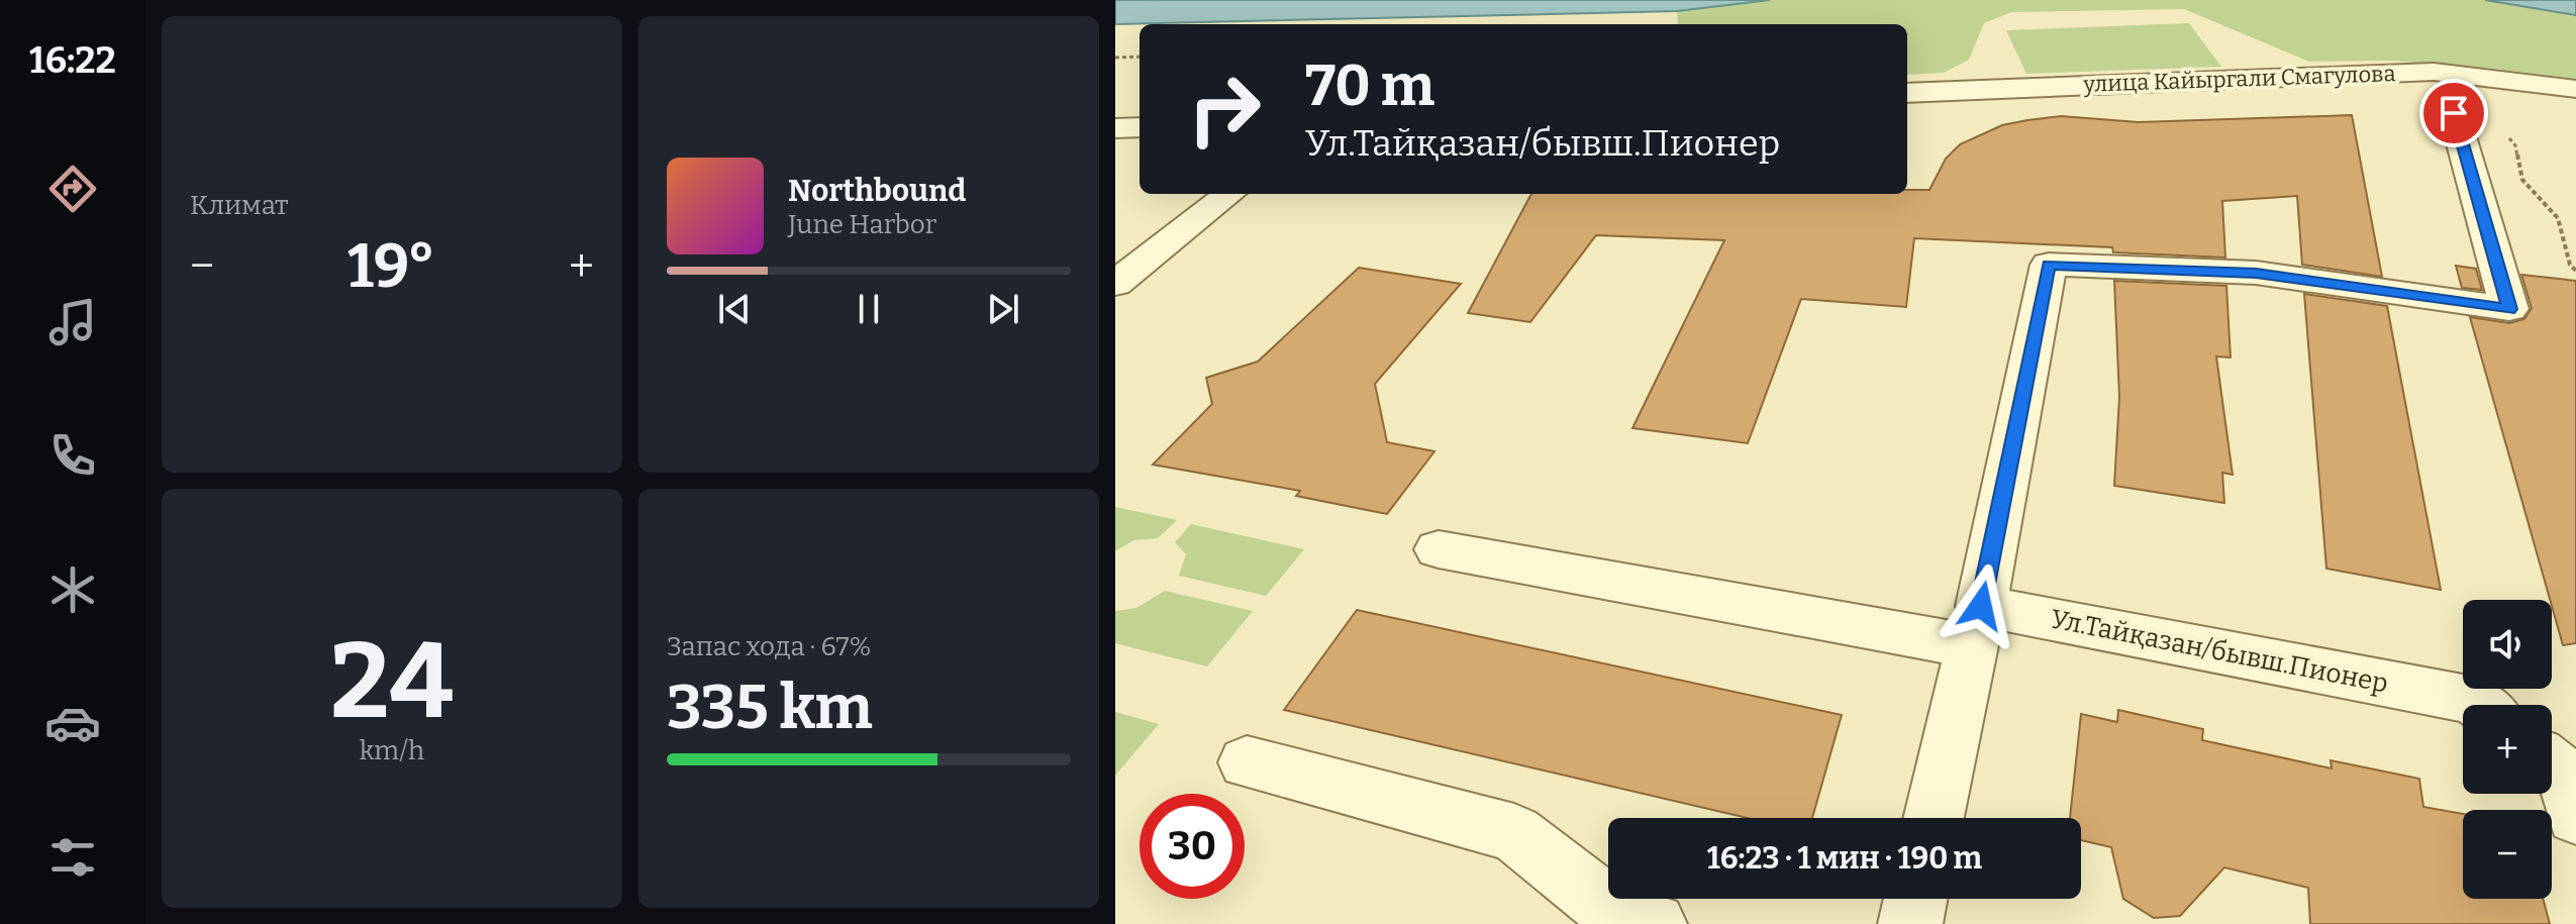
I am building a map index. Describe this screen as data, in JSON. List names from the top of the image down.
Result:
{
  "streets": {
    "street": ["улица Кайыргали Смагулова", "Ул.Тайқазан/бывш.Пионер"]
  },
  "page": {
    "tabs": "16:22",
    "tile": [
      "Климат",
      ["24", "km/h"],
      ["Запас хода · 67%", "335 km"]
    ],
    "turn": ["70 m", "Ул.Тайқазан/бывш.Пионер"],
    "song": ["Northbound", "June Harbor"],
    "heat": ["−", "19°", "+"],
    "map_buttons": ["+", "−"],
    "limit": "30",
    "trip": "16:23 · 1 мин · 190 m"
  }
}
